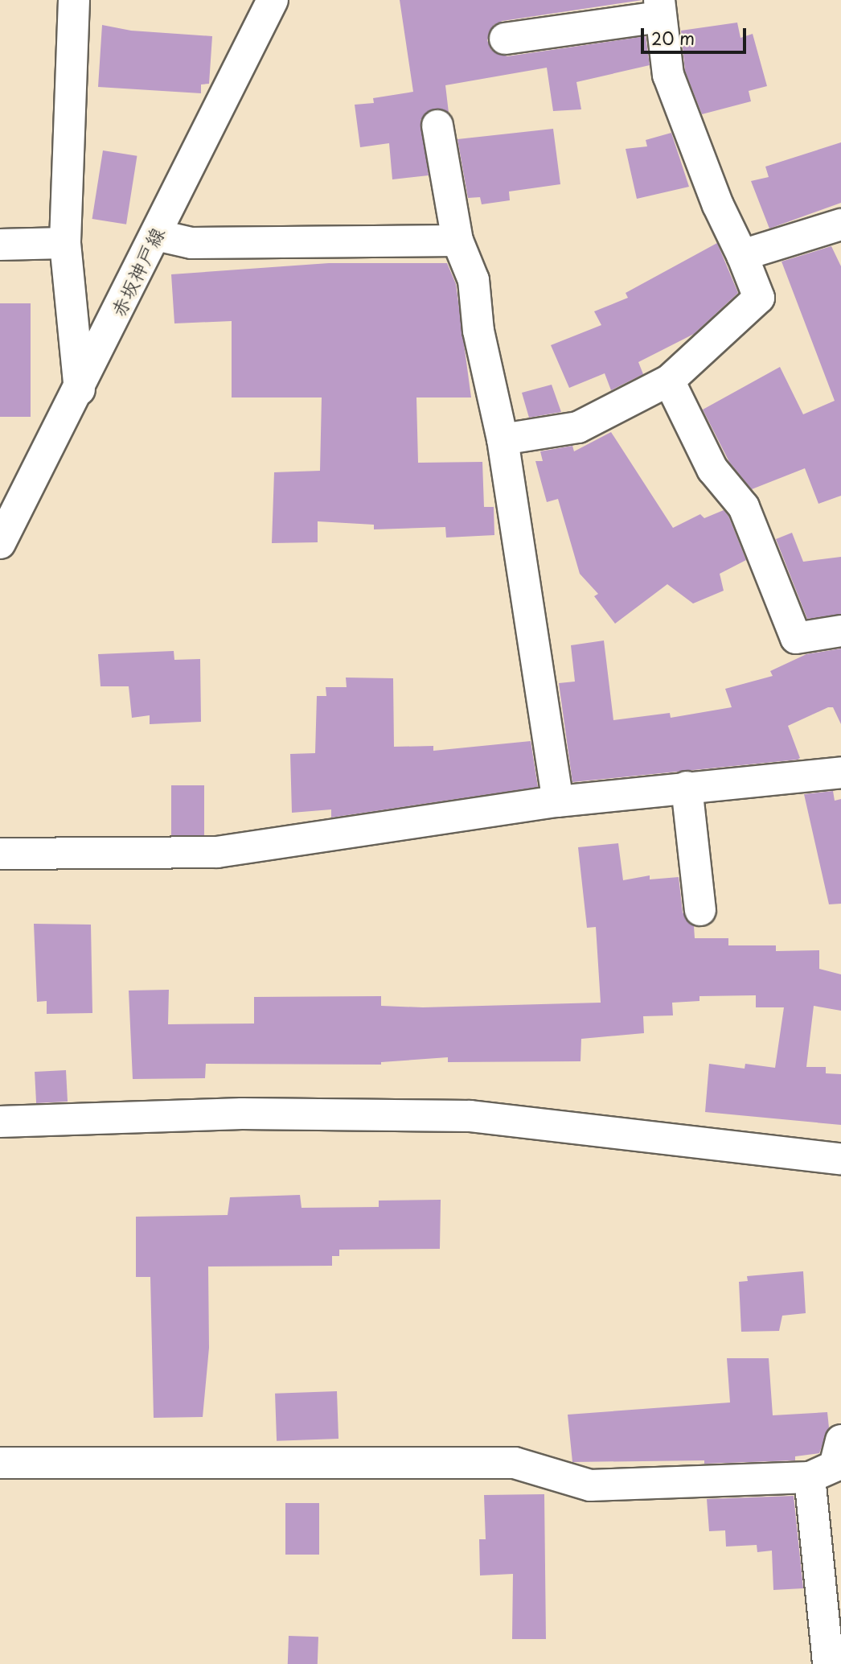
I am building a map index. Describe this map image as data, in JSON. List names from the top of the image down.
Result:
{
  "streets": {
    "street": ["赤坂神戸線"]
  },
  "scale_bar": "20 m"
}
